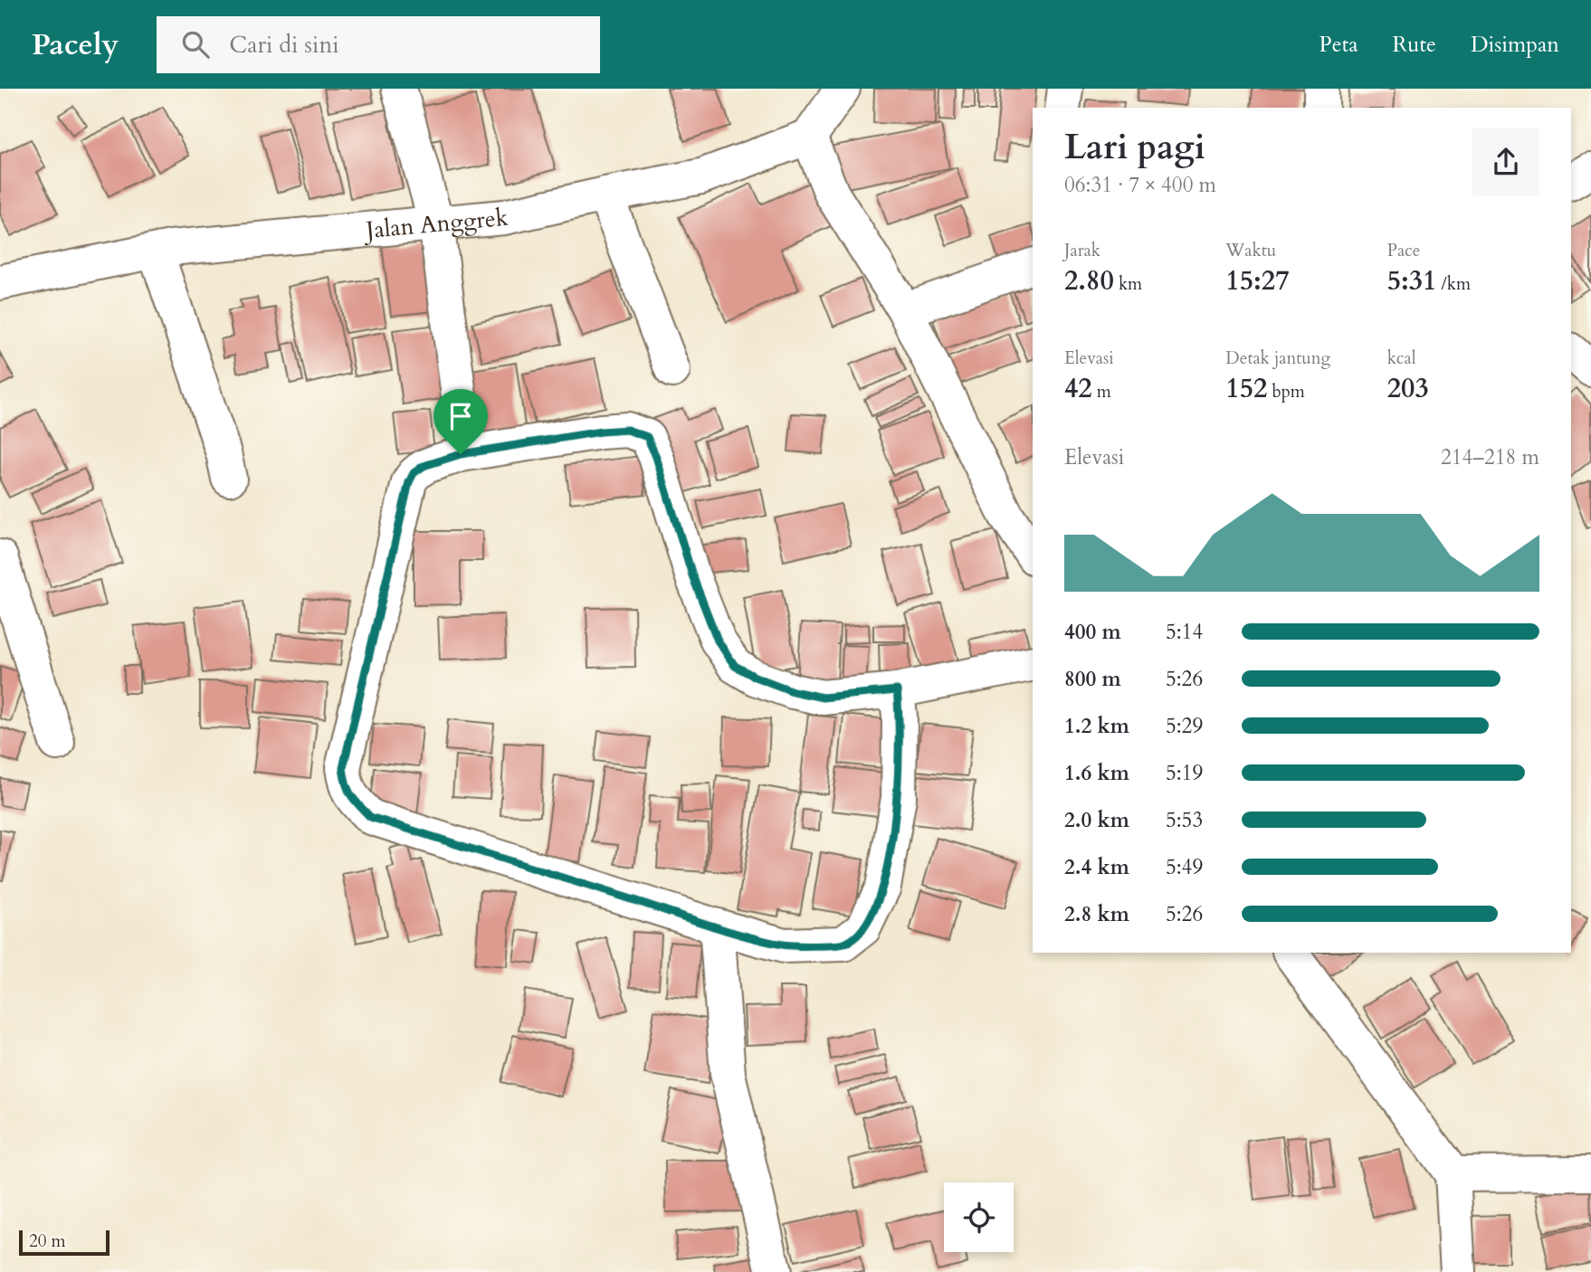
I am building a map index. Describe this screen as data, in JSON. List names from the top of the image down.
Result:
{
  "streets": {
    "street": ["Jalan Anggrek"]
  },
  "scale_bar": "20 m",
  "page": {
    "header": "Pacely",
    "search": "Cari di sini",
    "nav": ["Peta", "Rute", "Disimpan"],
    "heading": ["Lari pagi", "06:31 · 7 × 400 m"],
    "stats": [
      ["Jarak", "2.80 km"],
      ["Waktu", "15:27"],
      ["Pace", "5:31 /km"],
      ["Elevasi", "42 m"],
      ["Detak jantung", "152 bpm"],
      ["kcal", "203"]
    ],
    "chart": ["Elevasi", "214–218 m"],
    "list": [
      {
        "name": "400 m",
        "note": "5:14"
      },
      {
        "name": "800 m",
        "note": "5:26"
      },
      {
        "name": "1.2 km",
        "note": "5:29"
      },
      {
        "name": "1.6 km",
        "note": "5:19"
      },
      {
        "name": "2.0 km",
        "note": "5:53"
      },
      {
        "name": "2.4 km",
        "note": "5:49"
      },
      {
        "name": "2.8 km",
        "note": "5:26"
      }
    ],
    "scale": "20 m"
  }
}
